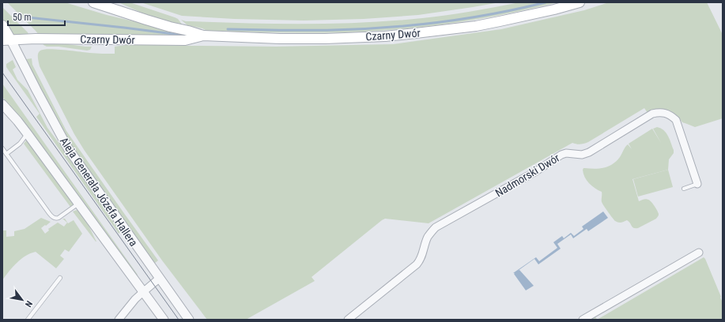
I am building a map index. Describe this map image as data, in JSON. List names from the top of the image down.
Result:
{
  "streets": {
    "main road": ["Czarny Dwór"],
    "street": ["Nadmorski Dwór", "Aleja Generała Józefa Hallera"]
  },
  "crossings": [
    ["Czarny Dwór", "Aleja Generała Józefa Hallera"]
  ],
  "scale_bar": "50 m",
  "north": "bottom right"
}
